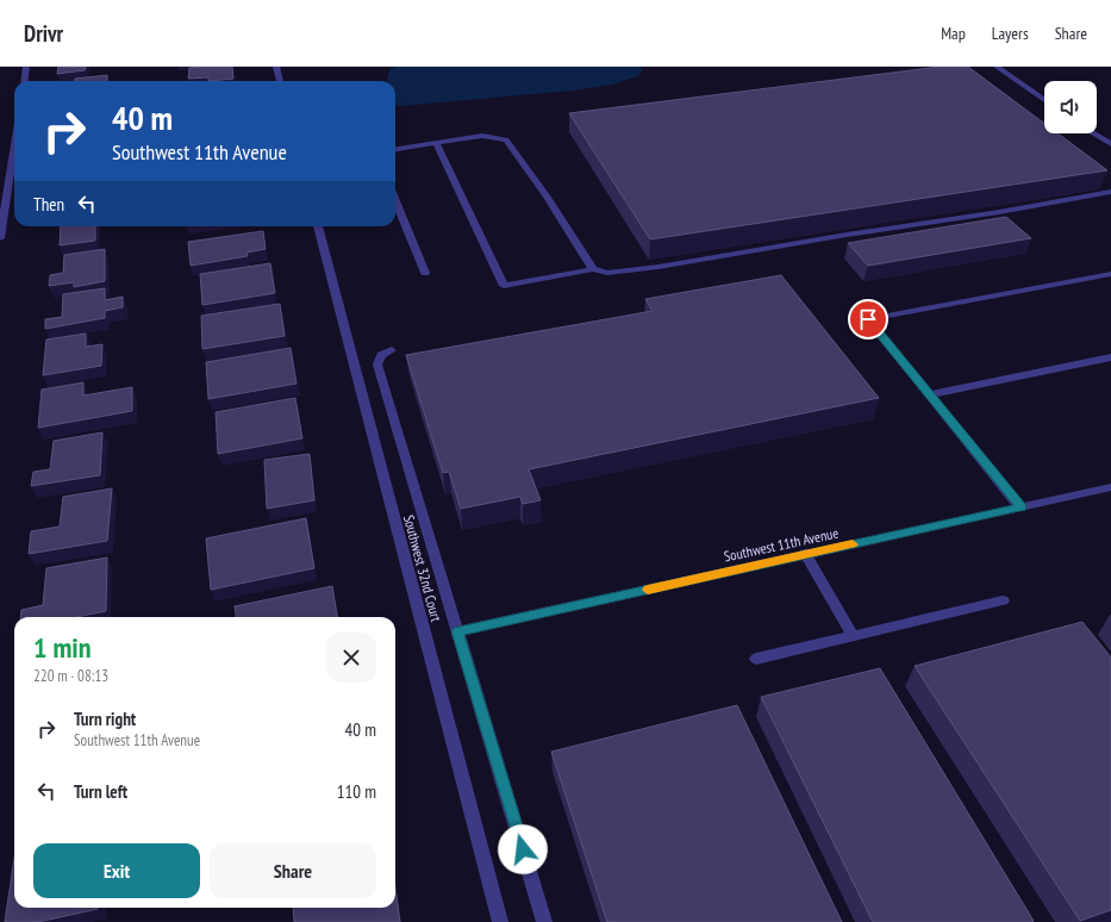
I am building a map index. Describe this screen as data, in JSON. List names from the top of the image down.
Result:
{
  "streets": {
    "street": ["Southwest 11th Avenue", "Southwest 32nd Court"]
  },
  "crossings": [
    ["Southwest 11th Avenue", "Southwest 32nd Court"]
  ],
  "page": {
    "header": "Drivr",
    "nav": ["Map", "Layers", "Share"],
    "turn": ["40 m", "Southwest 11th Avenue"],
    "then": "Then",
    "heading": ["1 min", "220 m · 08:13"],
    "list": [
      {
        "name": "Turn right",
        "note": "Southwest 11th Avenue",
        "value": "40 m"
      },
      {
        "name": "Turn left",
        "value": "110 m"
      }
    ],
    "buttons": ["Exit", "Share"]
  }
}
